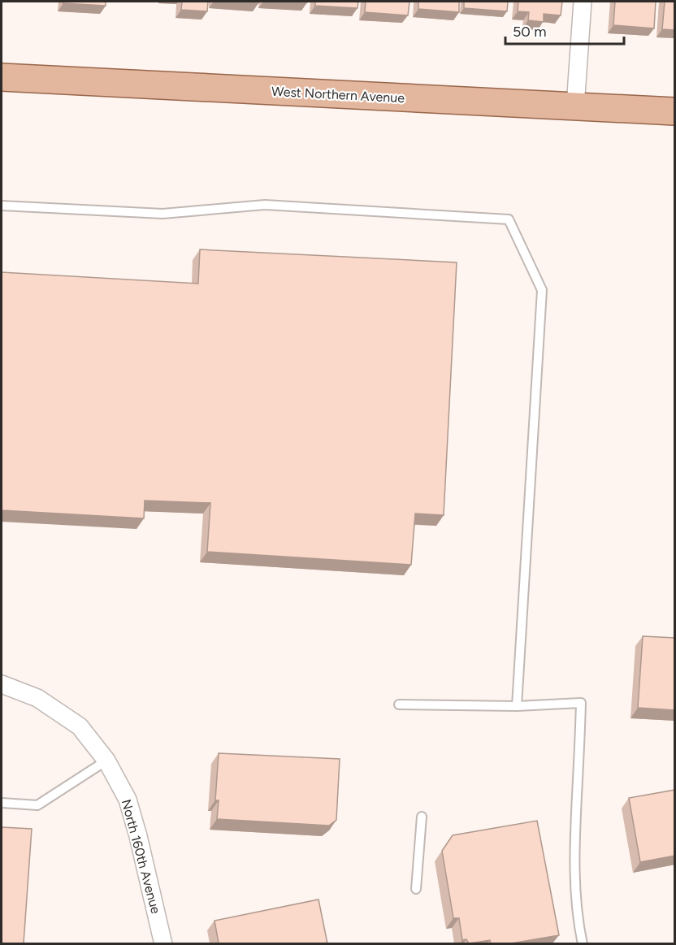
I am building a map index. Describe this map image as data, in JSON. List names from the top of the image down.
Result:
{
  "streets": {
    "main road": ["West Northern Avenue"],
    "street": ["North 160th Avenue"]
  },
  "scale_bar": "50 m"
}
